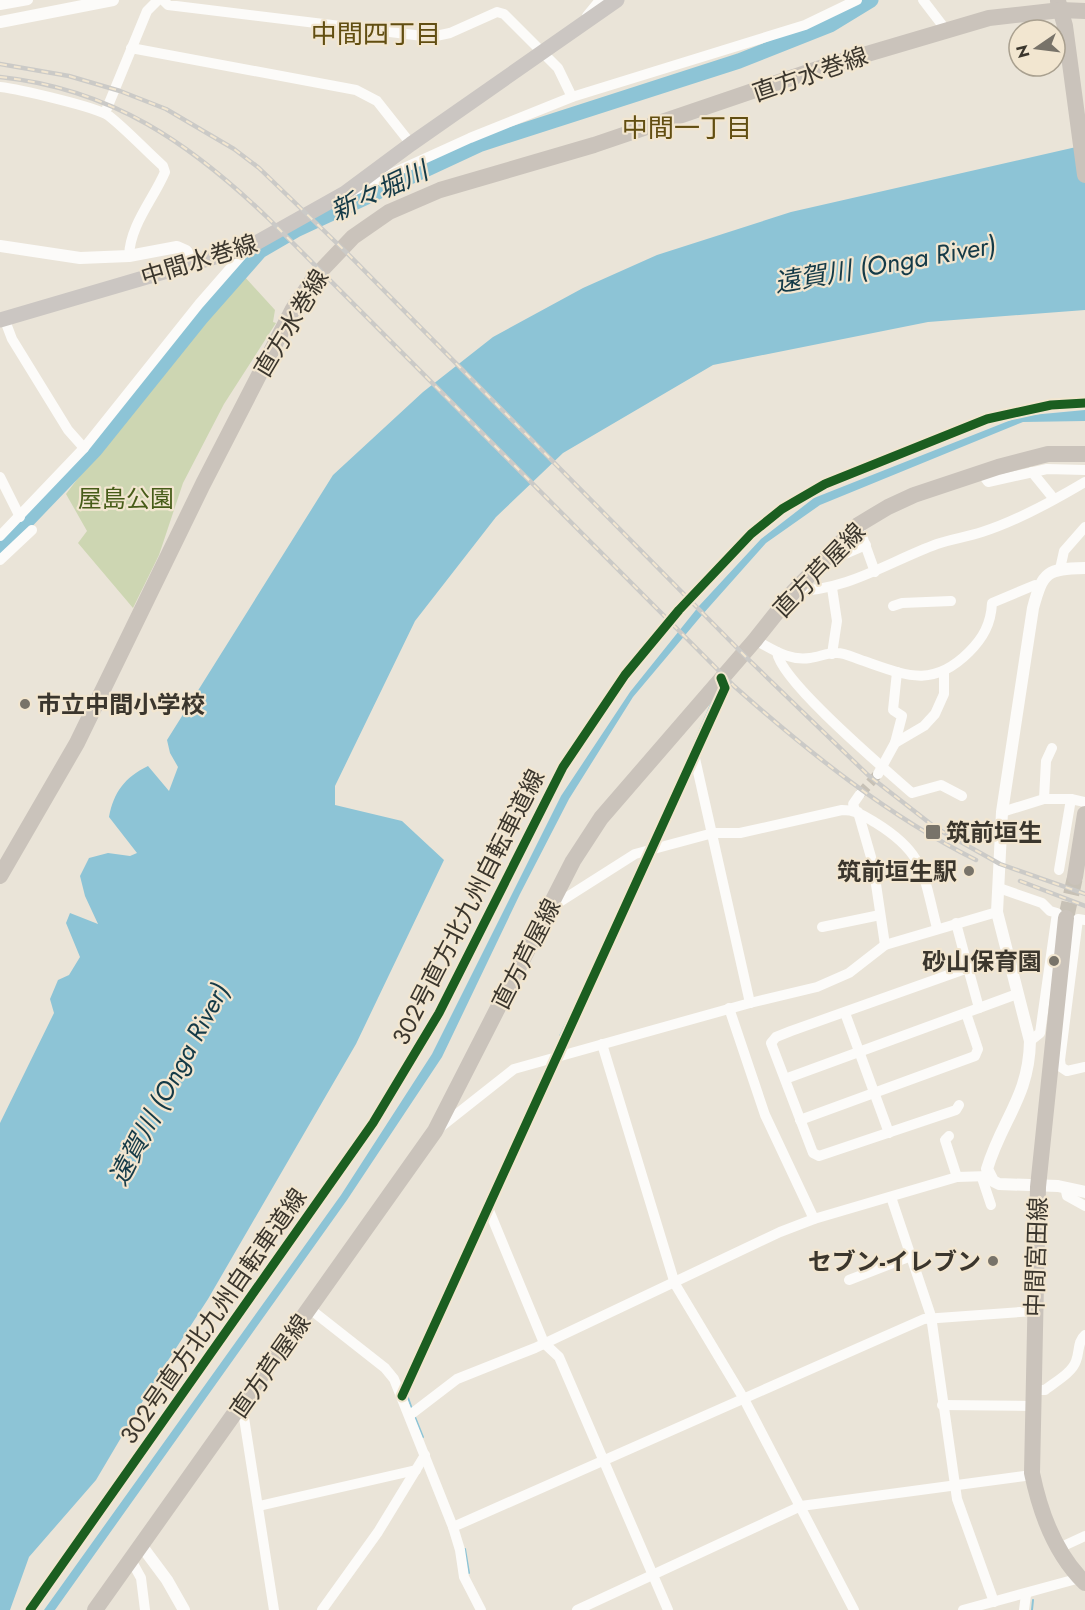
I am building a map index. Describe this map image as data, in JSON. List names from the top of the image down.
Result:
{
  "streets": {
    "main road": [
      "直方水巻線",
      "中間水巻線",
      "直方芦屋線",
      "中間宮田線"
    ],
    "cycle path": ["302号直方北九州自転車道線"]
  },
  "districts": ["中間四丁目", "中間一丁目"],
  "water": ["新々堀川", "遠賀川 (Onga River)"],
  "parks": ["屋島公園"],
  "places": {
    "other": [
      "市立中間小学校",
      "筑前垣生駅",
      "砂山保育園",
      "セブン-イレブン"
    ],
    "transit": ["筑前垣生"]
  },
  "north": "left"
}
